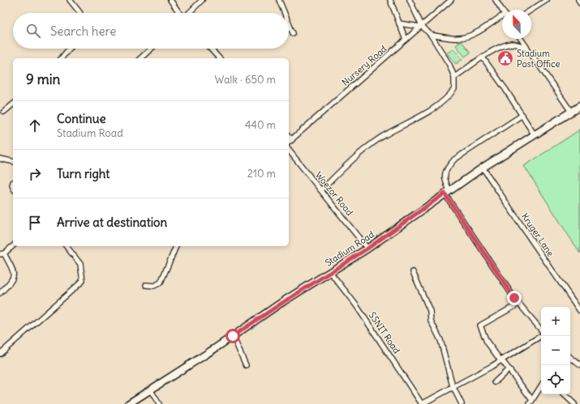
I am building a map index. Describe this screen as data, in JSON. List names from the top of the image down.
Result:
{
  "streets": {
    "main road": ["Stadium Road"],
    "street": [
      "Nursery Road",
      "Woezor Road",
      "Kruger Lane",
      "SSNIT Road"
    ]
  },
  "crossings": [
    ["Woezor Road", "Stadium Road"],
    ["Kruger Lane", "Stadium Road"],
    ["Stadium Road", "SSNIT Road"]
  ],
  "places": {
    "public building": ["Stadium Post Office"]
  },
  "north": "top",
  "page": {
    "search": "Search here",
    "heading": ["9 min", "Walk · 650 m"],
    "list": [
      ["Continue", "Stadium Road", "440 m"],
      ["Turn right", "210 m"],
      "Arrive at destination"
    ],
    "map_buttons": ["+", "−"]
  }
}
